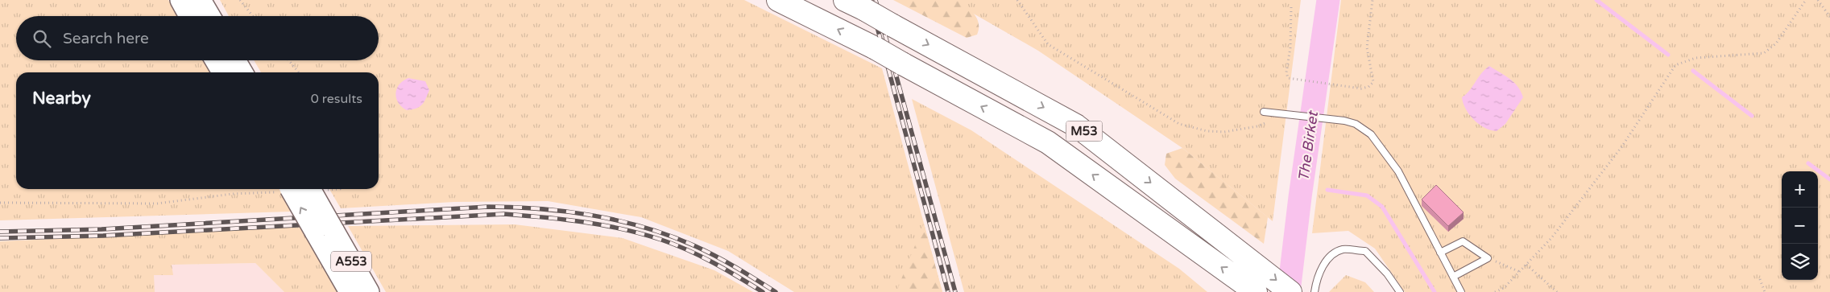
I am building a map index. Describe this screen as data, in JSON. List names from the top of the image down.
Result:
{
  "streets": {
    "highway": ["M53"],
    "main road": ["A553"]
  },
  "water": ["The Birket"],
  "page": {
    "search": "Search here",
    "heading": ["Nearby", "0 results"],
    "map_buttons": ["+", "−"]
  }
}
